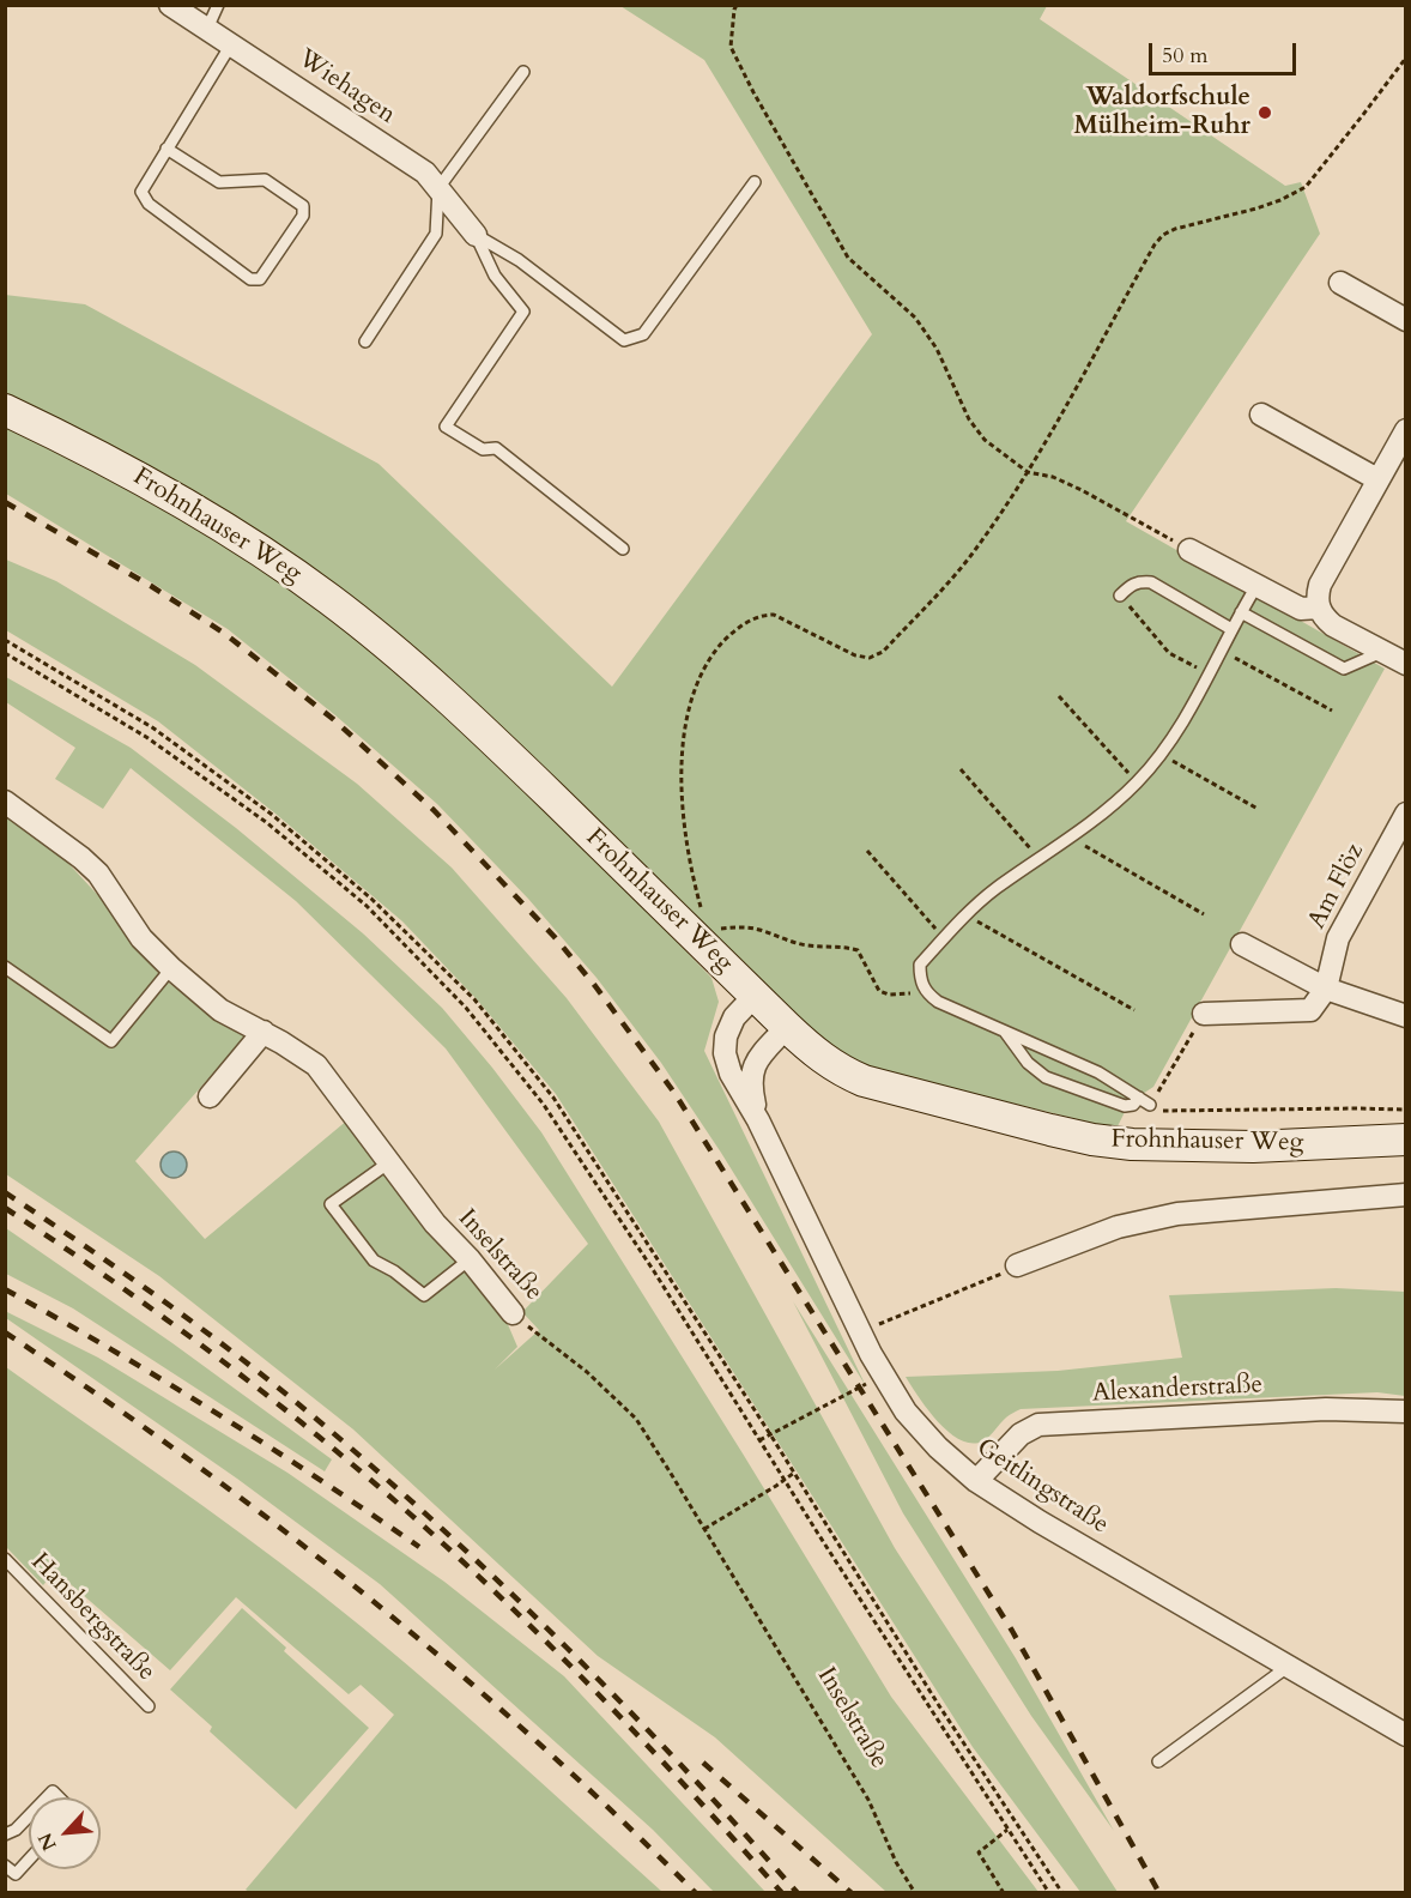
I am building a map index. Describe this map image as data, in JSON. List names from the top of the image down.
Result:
{
  "streets": {
    "main road": ["Frohnhauser Weg"],
    "street": [
      "Wiehagen",
      "Am Flöz",
      "Inselstraße",
      "Alexanderstraße",
      "Geitlingstraße"
    ],
    "lane": ["Hansbergstraße"]
  },
  "crossings": [
    ["Frohnhauser Weg", "Geitlingstraße"],
    ["Alexanderstraße", "Geitlingstraße"]
  ],
  "places": ["Waldorfschule Mülheim-Ruhr"],
  "scale_bar": "50 m",
  "north": "bottom left"
}
